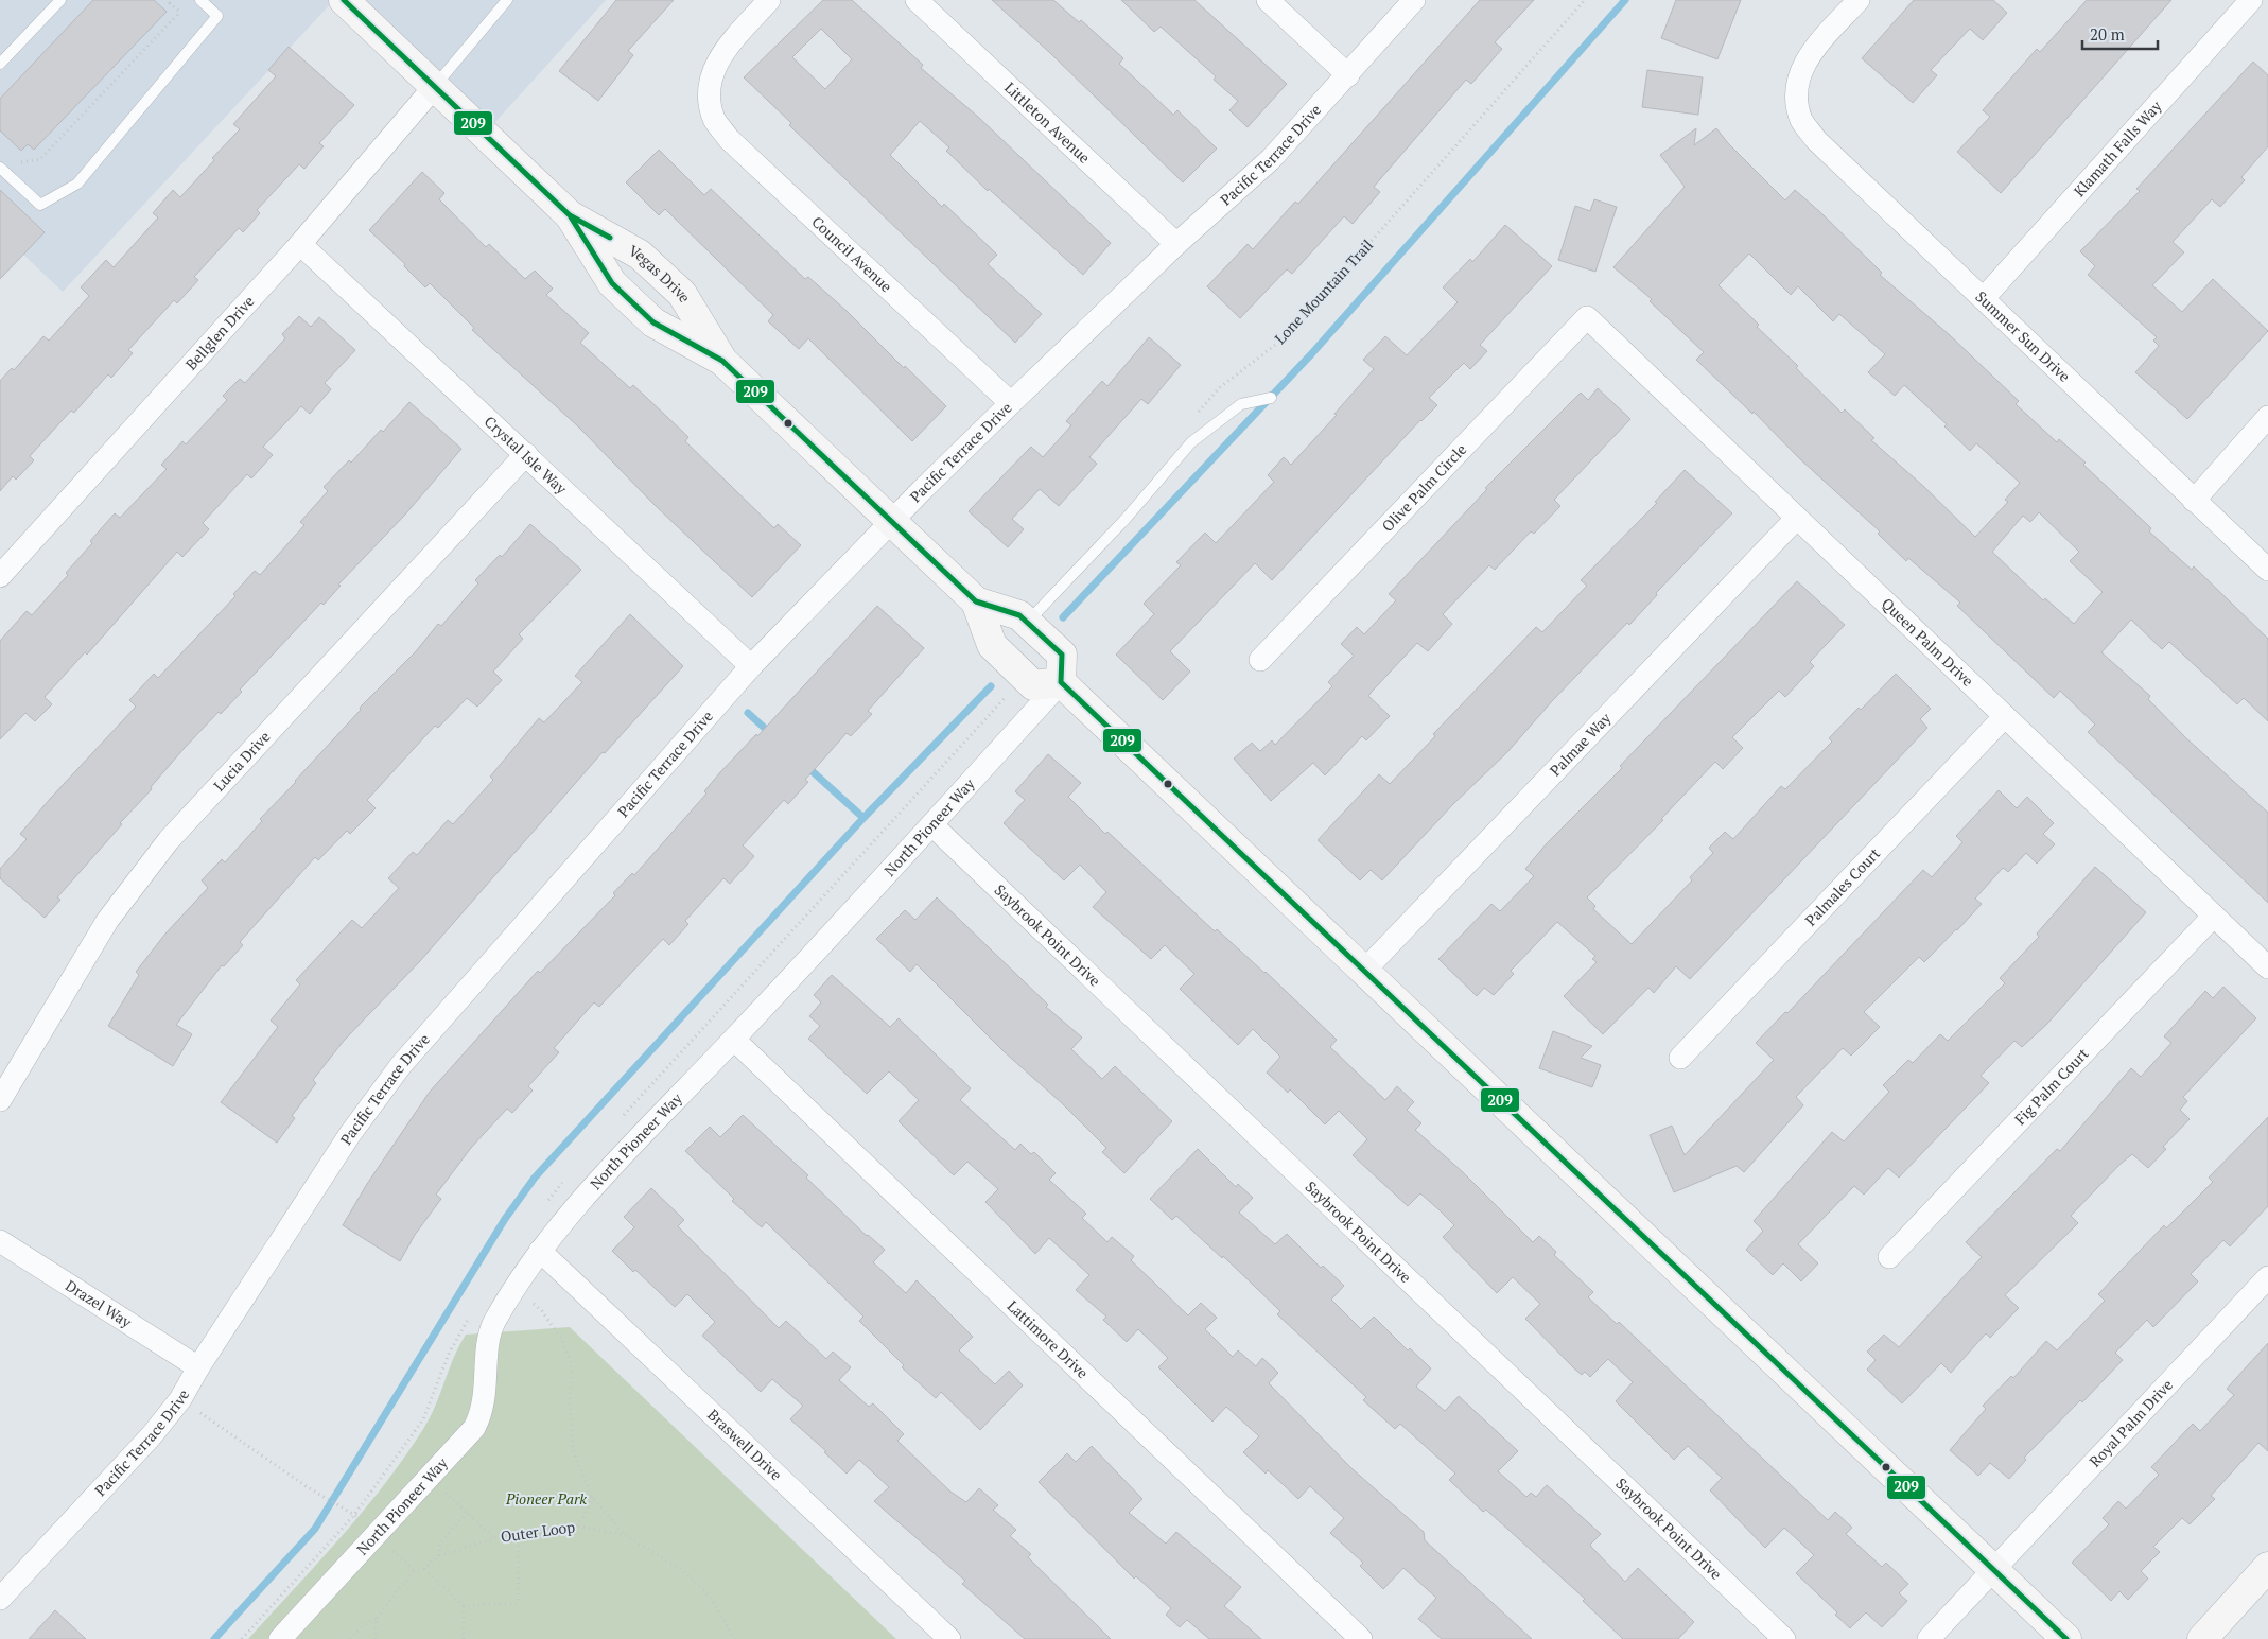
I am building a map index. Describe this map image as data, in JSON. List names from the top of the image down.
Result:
{
  "streets": {
    "main road": ["Vegas Drive"],
    "street": [
      "Littleton Avenue",
      "Klamath Falls Way",
      "Pacific Terrace Drive",
      "Council Avenue",
      "Bellglen Drive",
      "Summer Sun Drive",
      "Crystal Isle Way",
      "Olive Palm Circle",
      "Queen Palm Drive",
      "Palmae Way",
      "Lucia Drive",
      "North Pioneer Way",
      "Palmales Court",
      "Saybrook Point Drive",
      "Fig Palm Court",
      "Drazel Way",
      "Lattimore Drive",
      "Royal Palm Drive",
      "Braswell Drive"
    ],
    "path": ["Lone Mountain Trail", "Outer Loop"]
  },
  "crossings": [
    ["Littleton Avenue", "Pacific Terrace Drive"],
    ["Klamath Falls Way", "Summer Sun Drive"],
    ["Pacific Terrace Drive", "Council Avenue"],
    ["Pacific Terrace Drive", "Vegas Drive"],
    ["Pacific Terrace Drive", "Crystal Isle Way"],
    ["Pacific Terrace Drive", "Drazel Way"],
    ["Vegas Drive", "Bellglen Drive"],
    ["Vegas Drive", "North Pioneer Way"],
    ["Bellglen Drive", "Crystal Isle Way"],
    ["Crystal Isle Way", "Lucia Drive"],
    ["Olive Palm Circle", "Queen Palm Drive"],
    ["Queen Palm Drive", "Palmae Way"],
    ["Queen Palm Drive", "Palmales Court"],
    ["Queen Palm Drive", "Fig Palm Court"],
    ["North Pioneer Way", "Saybrook Point Drive"],
    ["North Pioneer Way", "Lattimore Drive"],
    ["North Pioneer Way", "Braswell Drive"]
  ],
  "parks": ["Pioneer Park"],
  "lines": ["transit line 209"],
  "scale_bar": "20 m"
}
